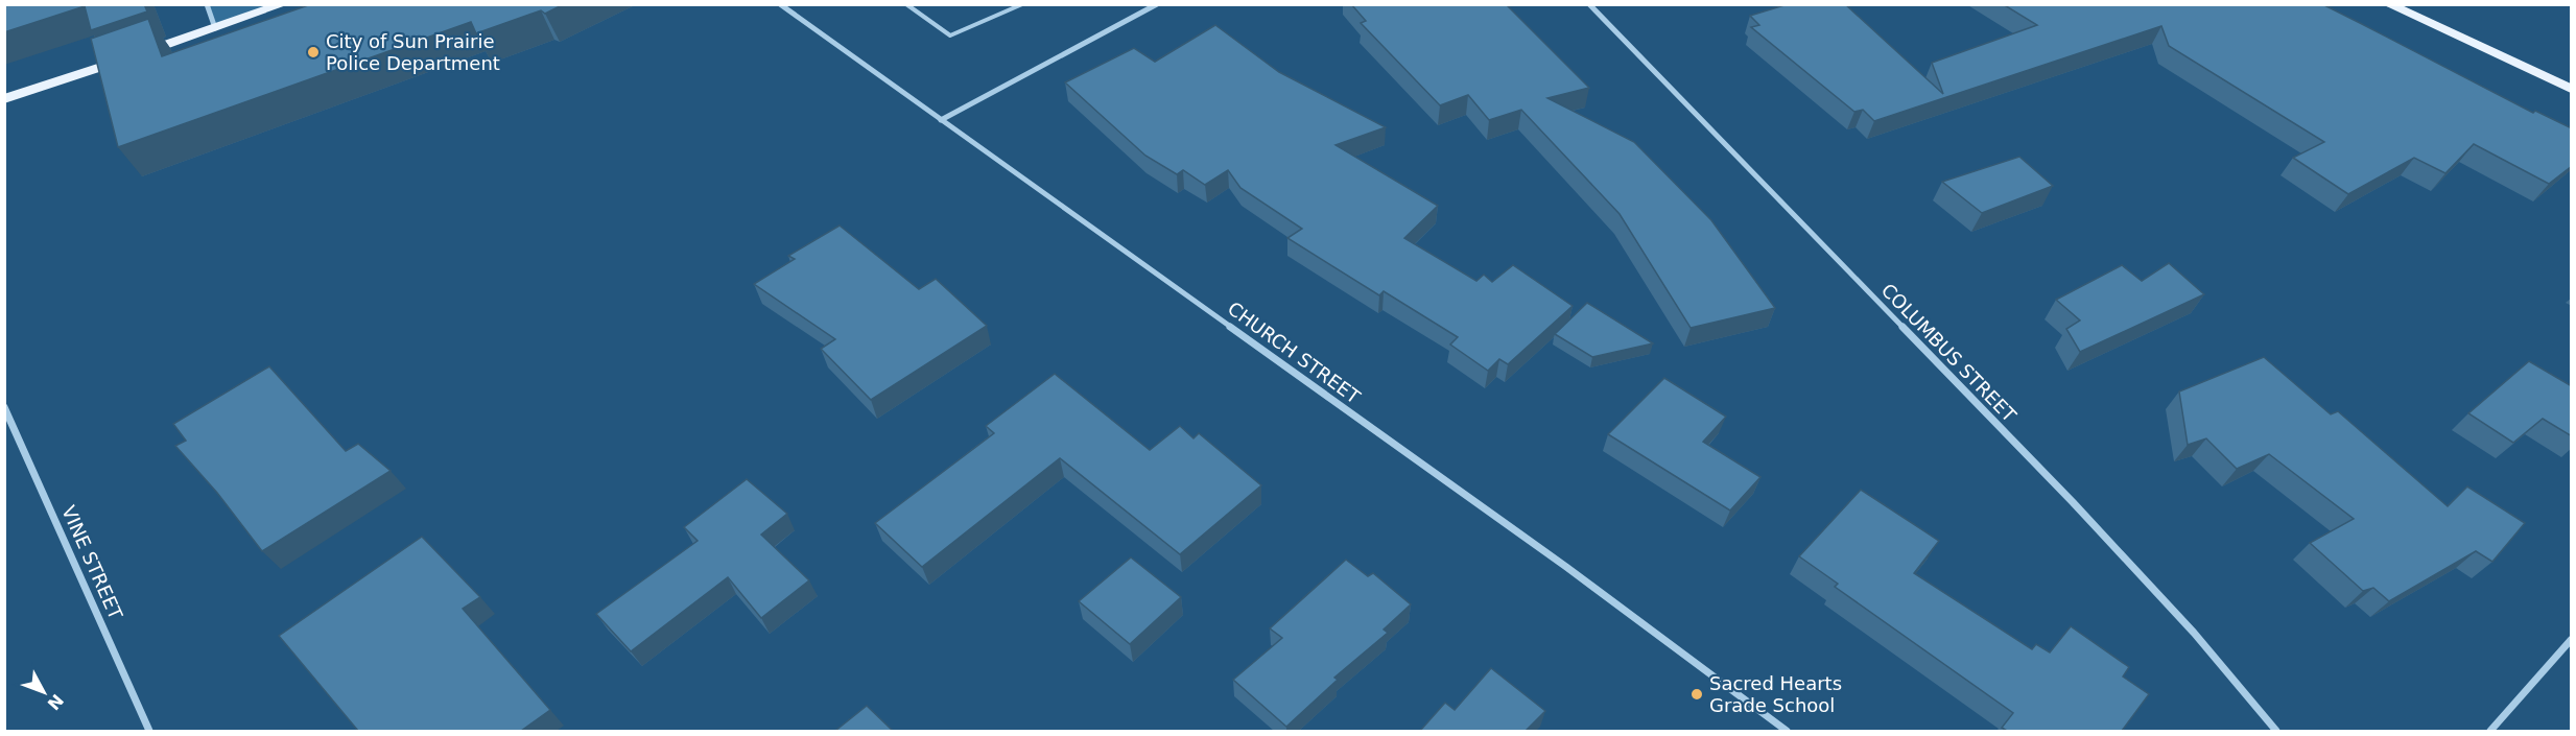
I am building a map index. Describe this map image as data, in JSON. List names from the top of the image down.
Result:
{
  "streets": {
    "street": ["CHURCH STREET", "COLUMBUS STREET", "VINE STREET"]
  },
  "places": ["City of Sun Prairie Police Department", "Sacred Hearts Grade School"],
  "north": "bottom right"
}
